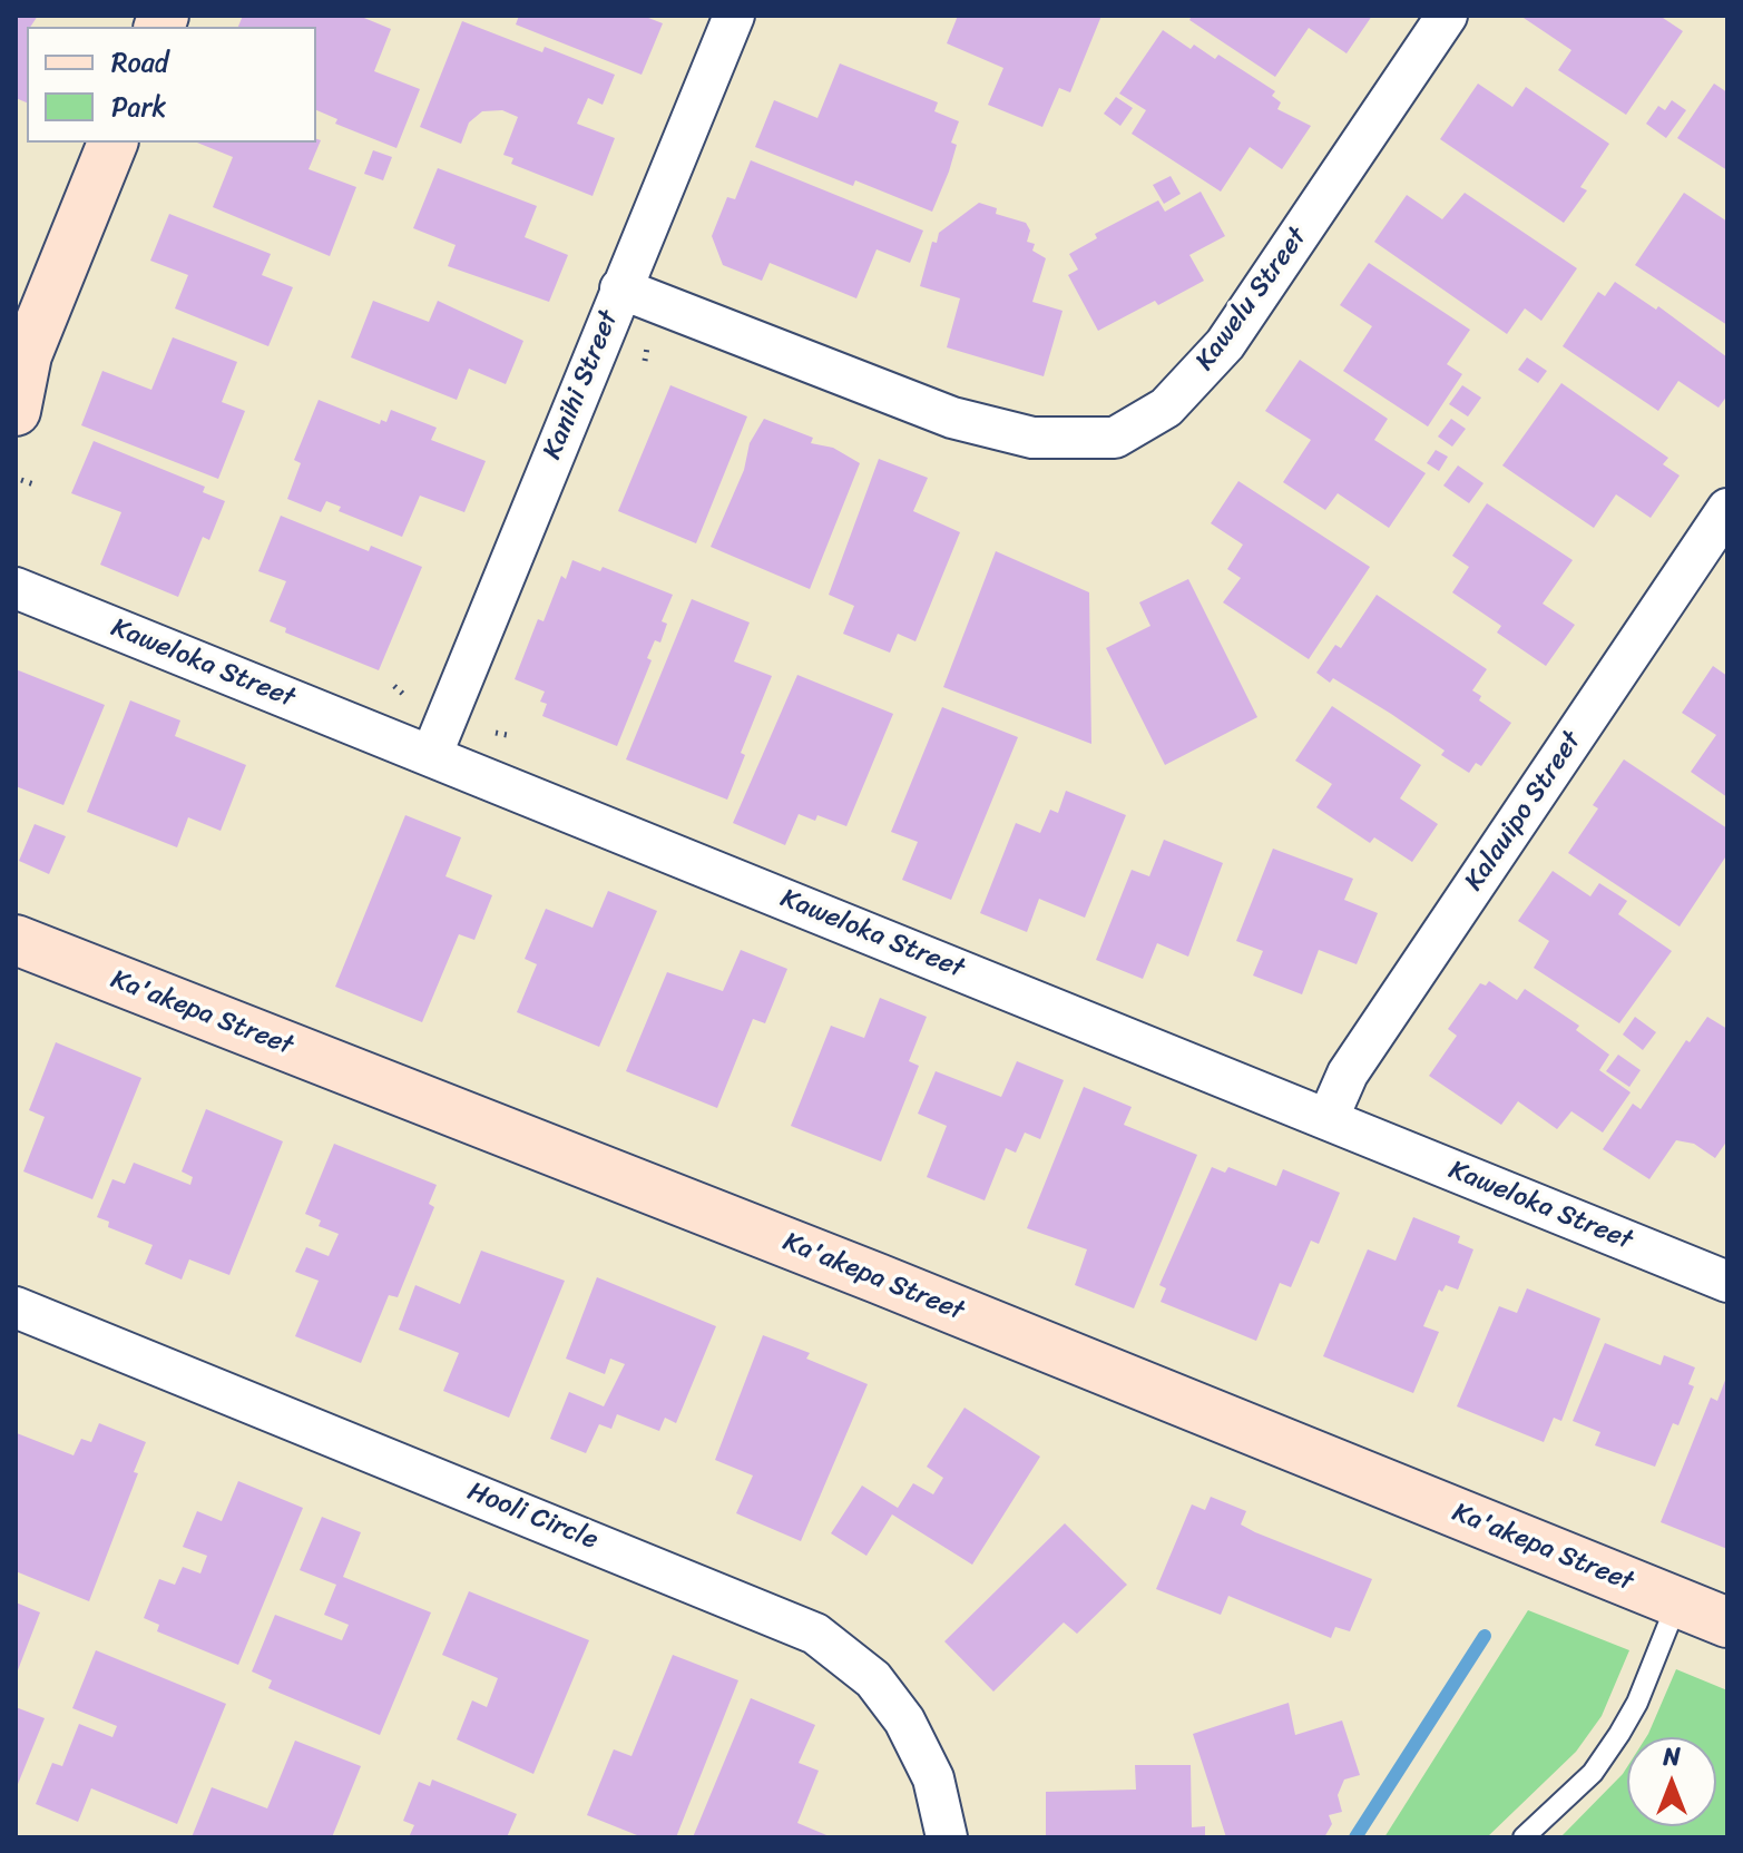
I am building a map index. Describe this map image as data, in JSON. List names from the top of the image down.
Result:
{
  "streets": {
    "street": [
      "Kawelu Street",
      "Kanihi Street",
      "Kaweloka Street",
      "Kalauipo Street",
      "Ka'akepa Street",
      "Hooli Circle"
    ]
  },
  "crossings": [
    ["Kawelu Street", "Kanihi Street"],
    ["Kanihi Street", "Kaweloka Street"],
    ["Kaweloka Street", "Kalauipo Street"]
  ],
  "legend": ["Road", "Park"],
  "north": "top"
}
